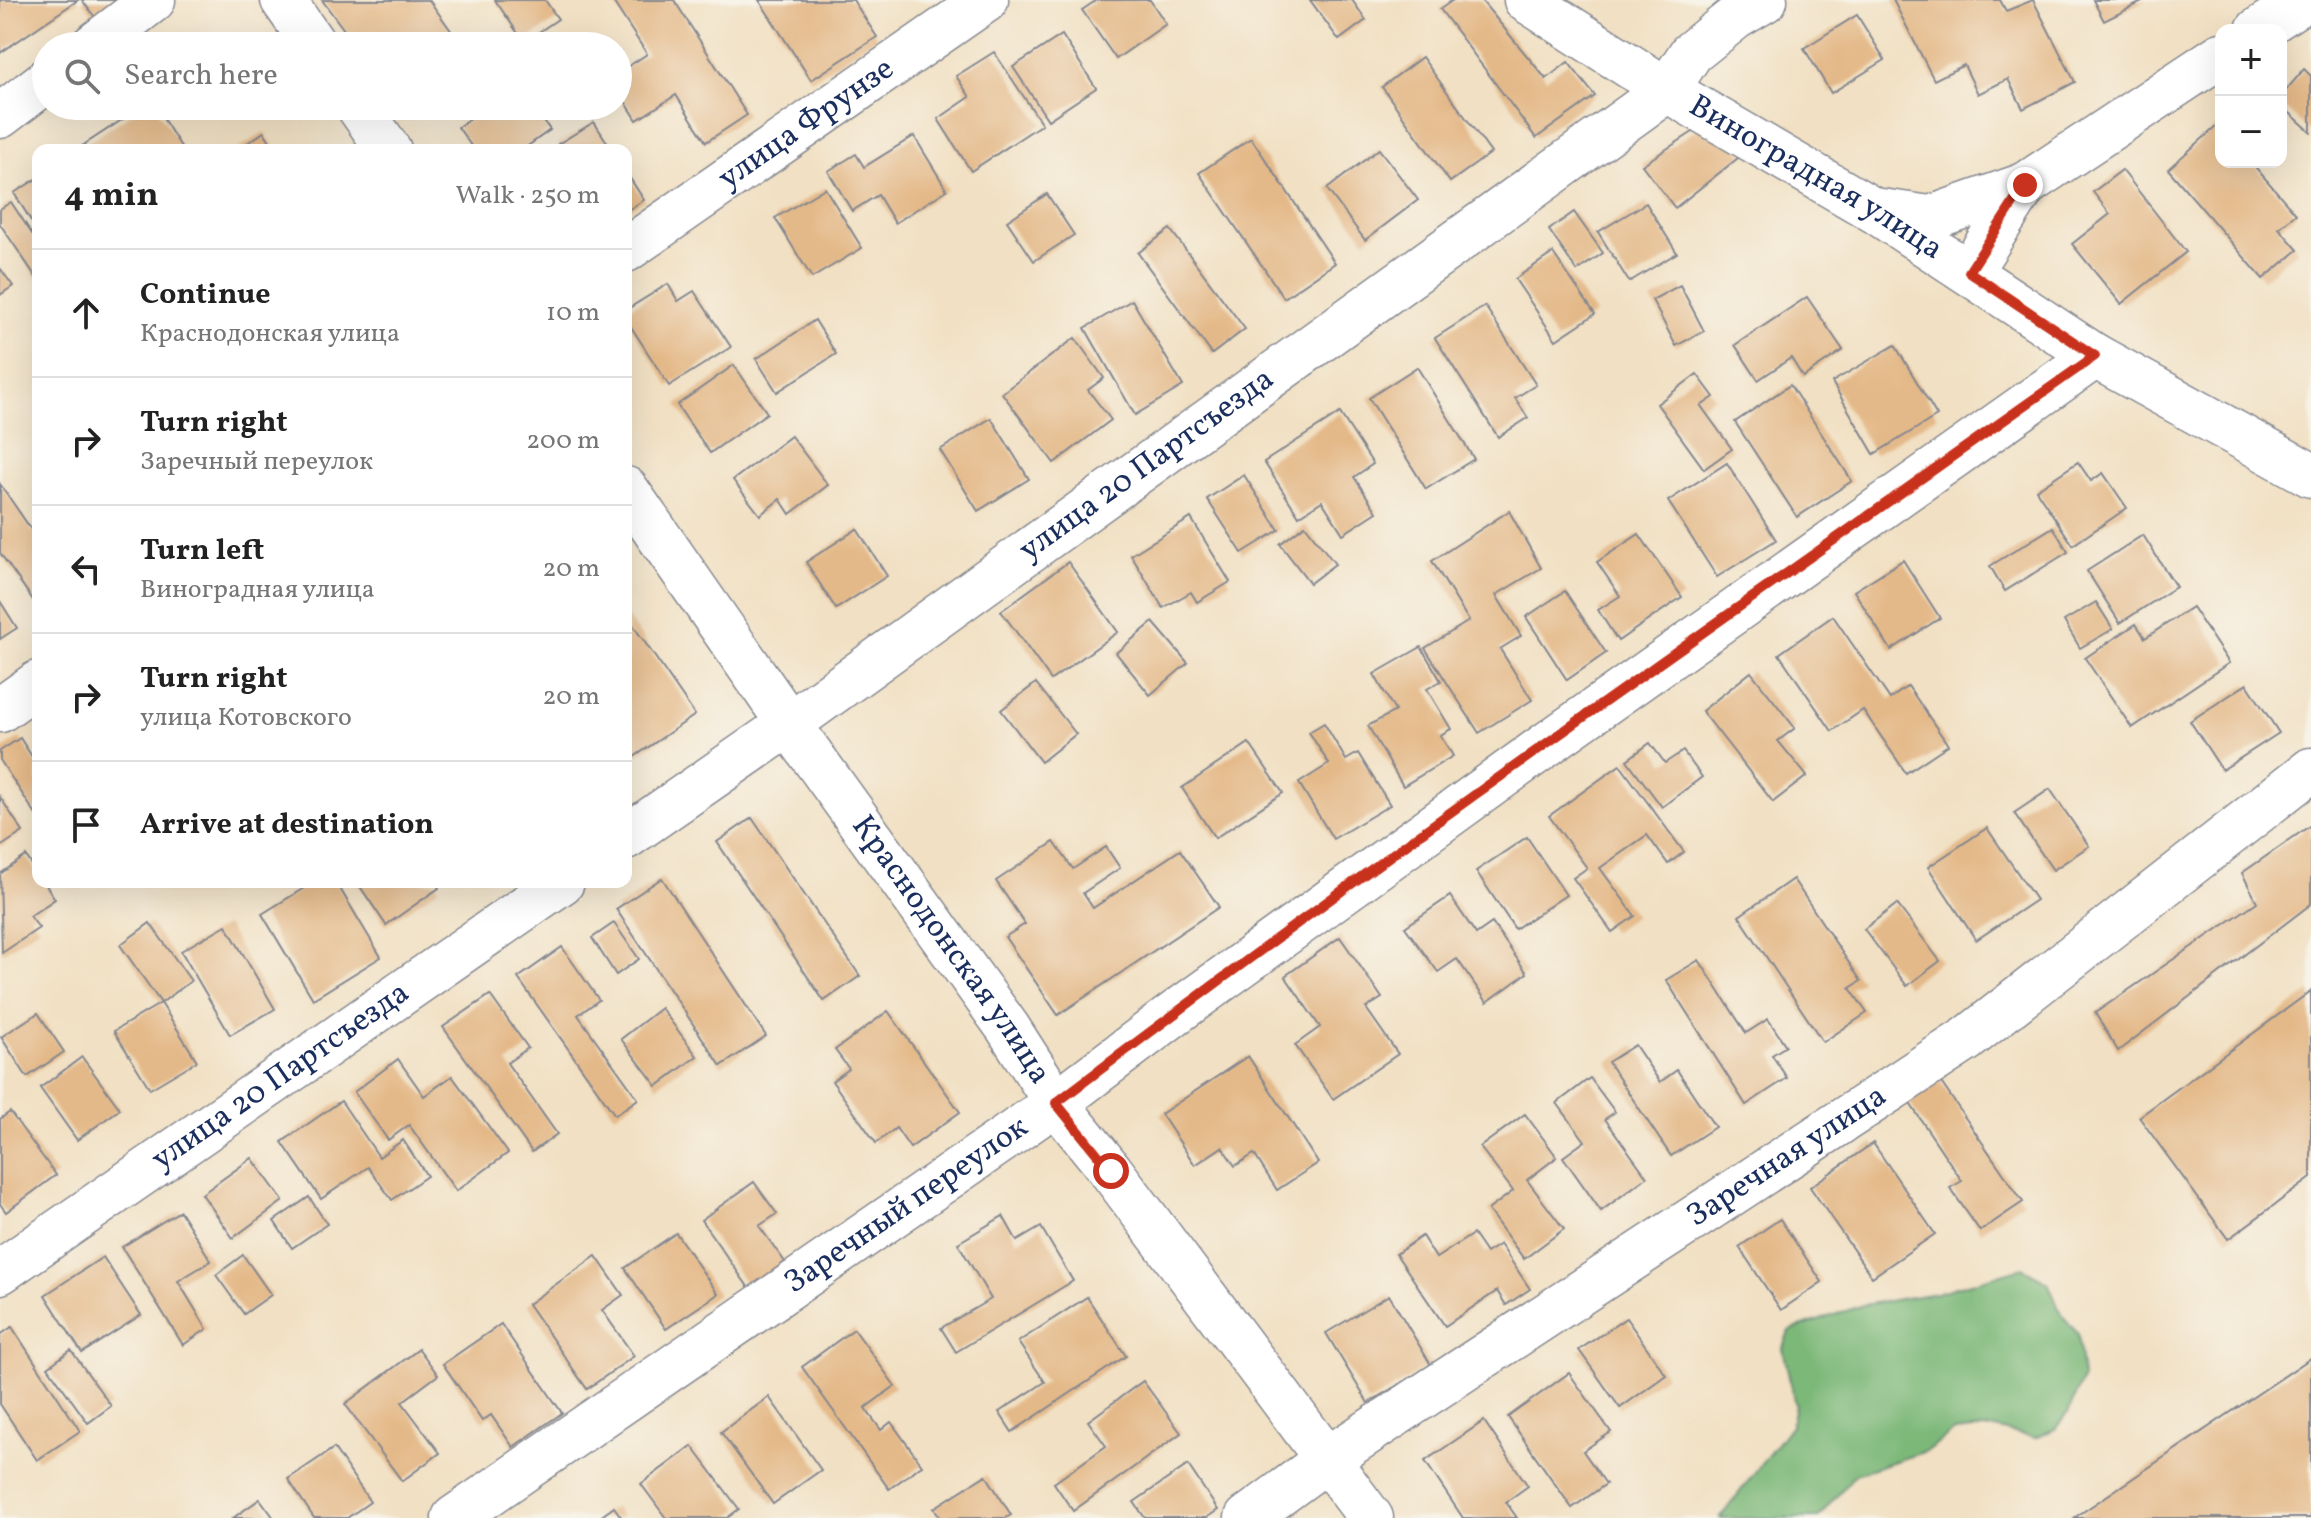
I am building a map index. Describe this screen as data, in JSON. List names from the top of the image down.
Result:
{
  "streets": {
    "street": [
      "улица Фрунзе",
      "Виноградная улица",
      "улица 20 Партсъезда",
      "Краснодонская улица",
      "Заречная улица",
      "Заречный переулок"
    ]
  },
  "crossings": [
    ["Виноградная улица", "улица 20 Партсъезда"],
    ["Виноградная улица", "Заречный переулок"],
    ["улица 20 Партсъезда", "Краснодонская улица"],
    ["Краснодонская улица", "Заречная улица"],
    ["Краснодонская улица", "Заречный переулок"]
  ],
  "page": {
    "map_buttons": ["+", "−"],
    "search": "Search here",
    "heading": ["4 min", "Walk · 250 m"],
    "list": [
      ["Continue", "Краснодонская улица", "10 m"],
      ["Turn right", "Заречный переулок", "200 m"],
      ["Turn left", "Виноградная улица", "20 m"],
      ["Turn right", "улица Котовского", "20 m"],
      "Arrive at destination"
    ]
  }
}
